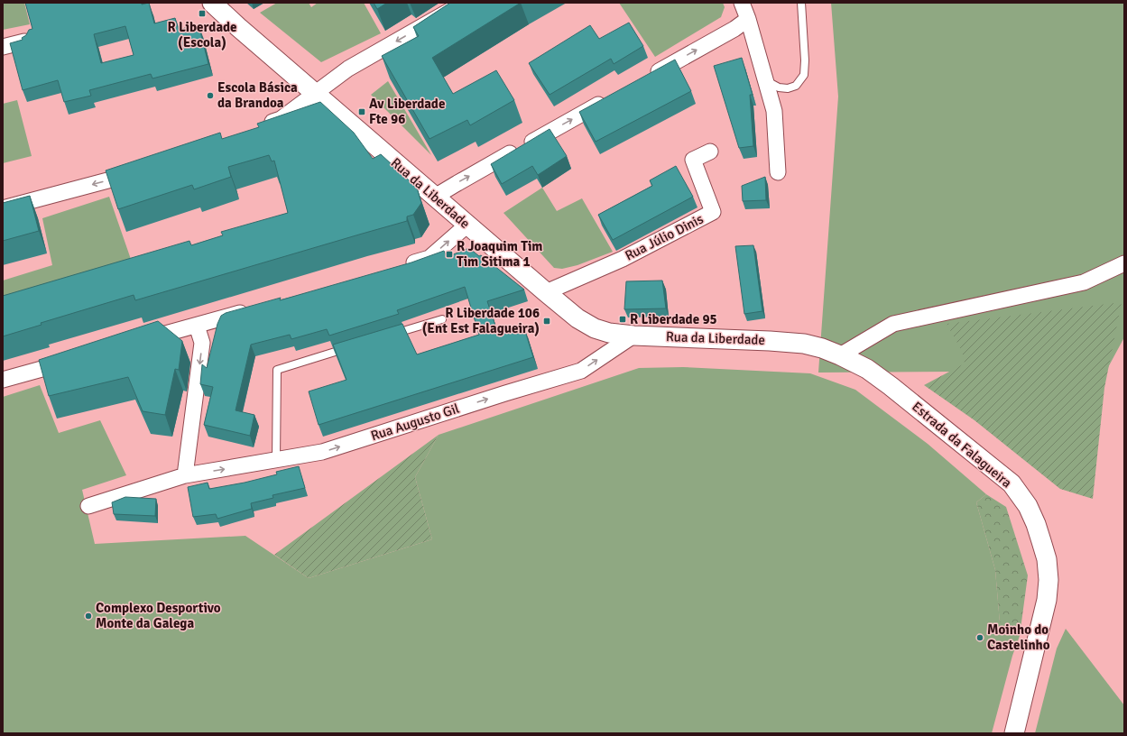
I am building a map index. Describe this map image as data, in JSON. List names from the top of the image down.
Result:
{
  "streets": {
    "street": [
      "Rua da Liberdade",
      "Rua Júlio Dinis",
      "Rua Augusto Gil",
      "Estrada da Falagueira"
    ]
  },
  "crossings": [
    ["Rua da Liberdade", "Rua Júlio Dinis"],
    ["Rua da Liberdade", "Rua Augusto Gil"],
    ["Rua da Liberdade", "Estrada da Falagueira"]
  ],
  "one_way": ["Rua Augusto Gil"],
  "places": {
    "transit": [
      "R Liberdade (Escola)",
      "Av Liberdade Fte 96",
      "R Joaquim Tim Tim Sitima 1",
      "R Liberdade 95",
      "R Liberdade 106 (Ent Est Falagueira)"
    ],
    "other": ["Escola Básica da Brandoa", "Complexo Desportivo Monte da Galega", "Moinho do Castelinho"]
  }
}
